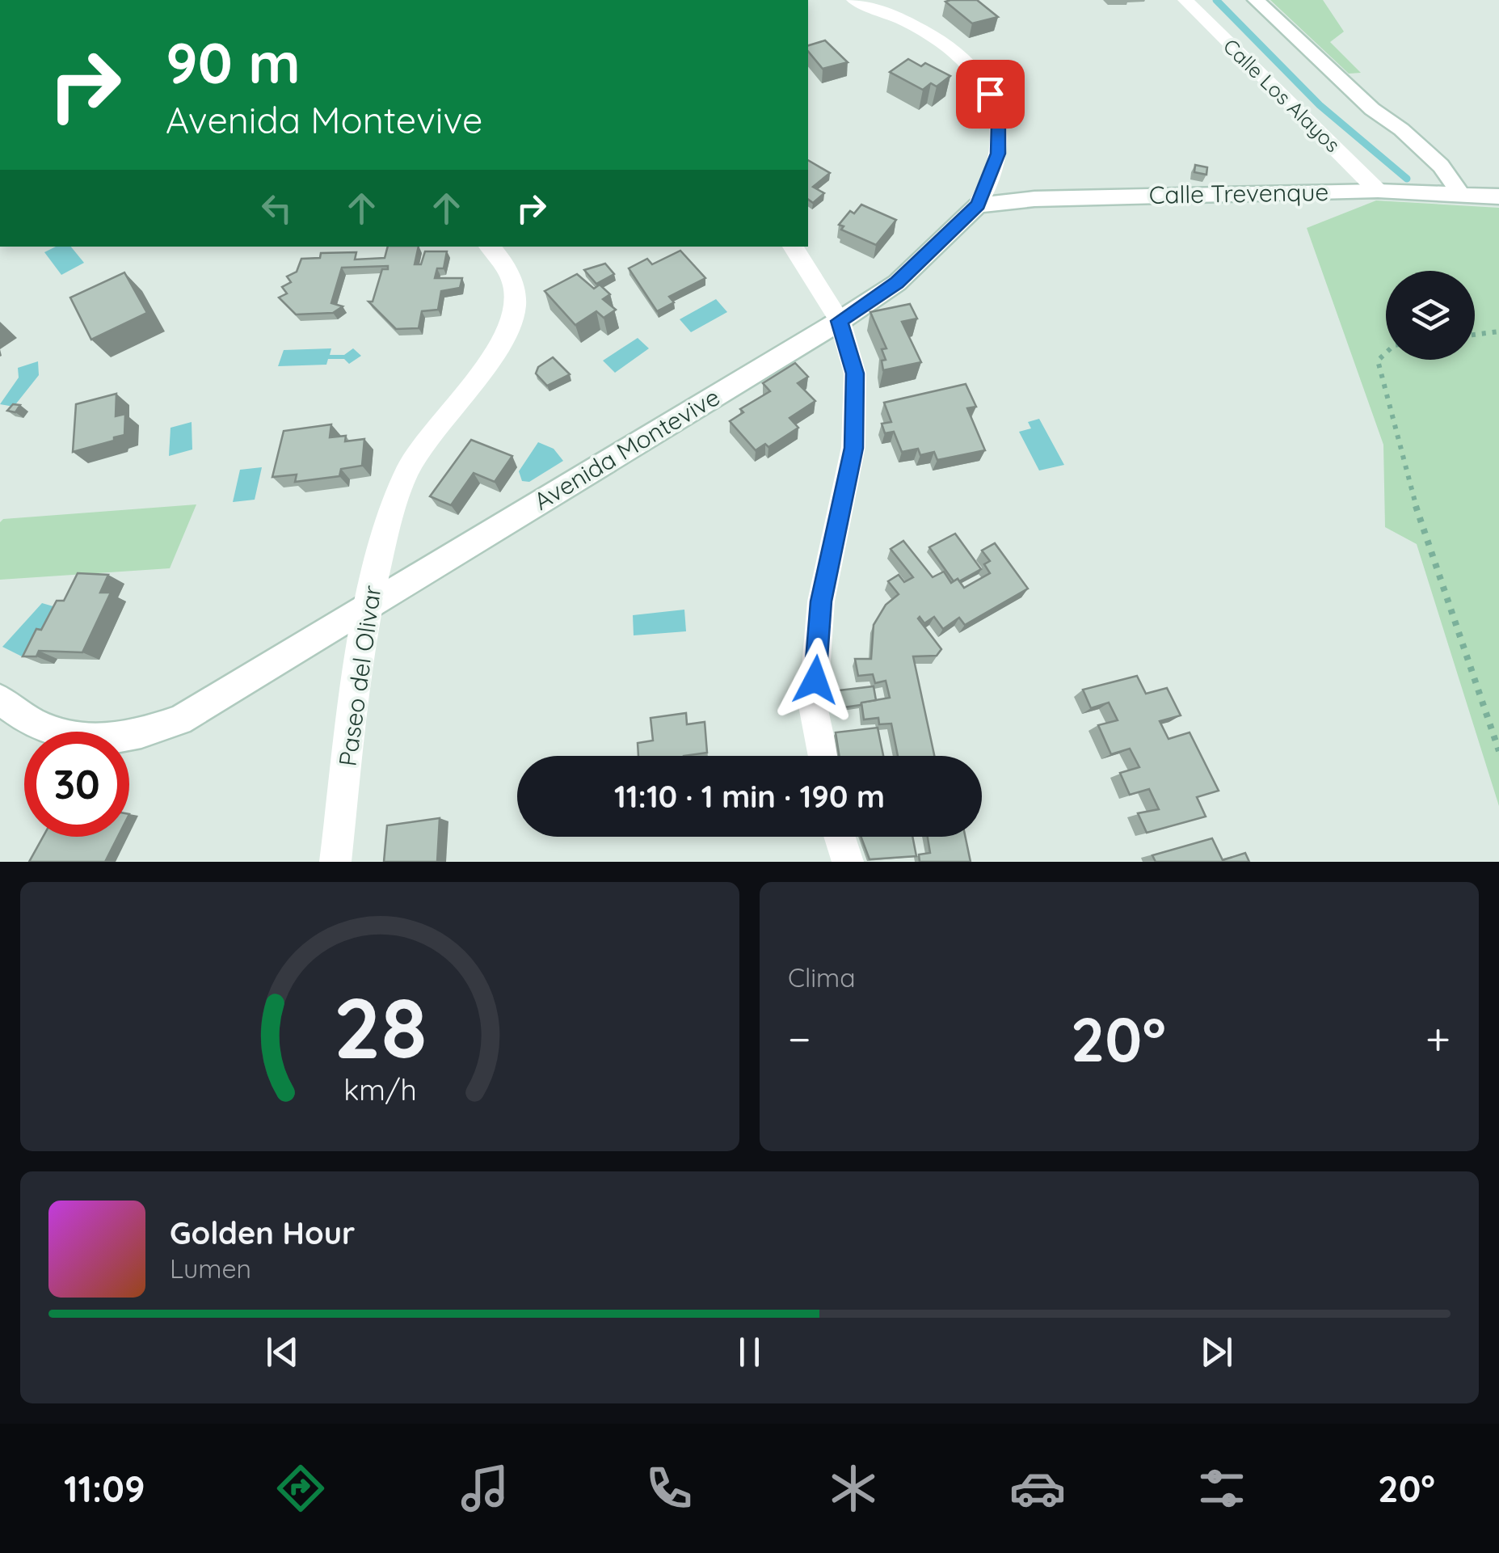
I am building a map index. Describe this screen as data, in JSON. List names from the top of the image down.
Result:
{
  "streets": {
    "street": [
      "Calle Los Alayos",
      "Calle Trevenque",
      "Avenida Montevive",
      "Paseo del Olivar"
    ]
  },
  "crossings": [
    ["Calle Los Alayos", "Calle Trevenque"],
    ["Calle Trevenque", "Avenida Montevive"],
    ["Avenida Montevive", "Paseo del Olivar"]
  ],
  "page": {
    "turn": ["90 m", "Avenida Montevive"],
    "limit": "30",
    "trip": "11:10 · 1 min · 190 m",
    "tile": "Clima",
    "heat": ["−", "20°", "+"],
    "song": ["Golden Hour", "Lumen"],
    "tabs": ["11:09", "20°"],
    "gauge": ["28", "km/h"]
  }
}
